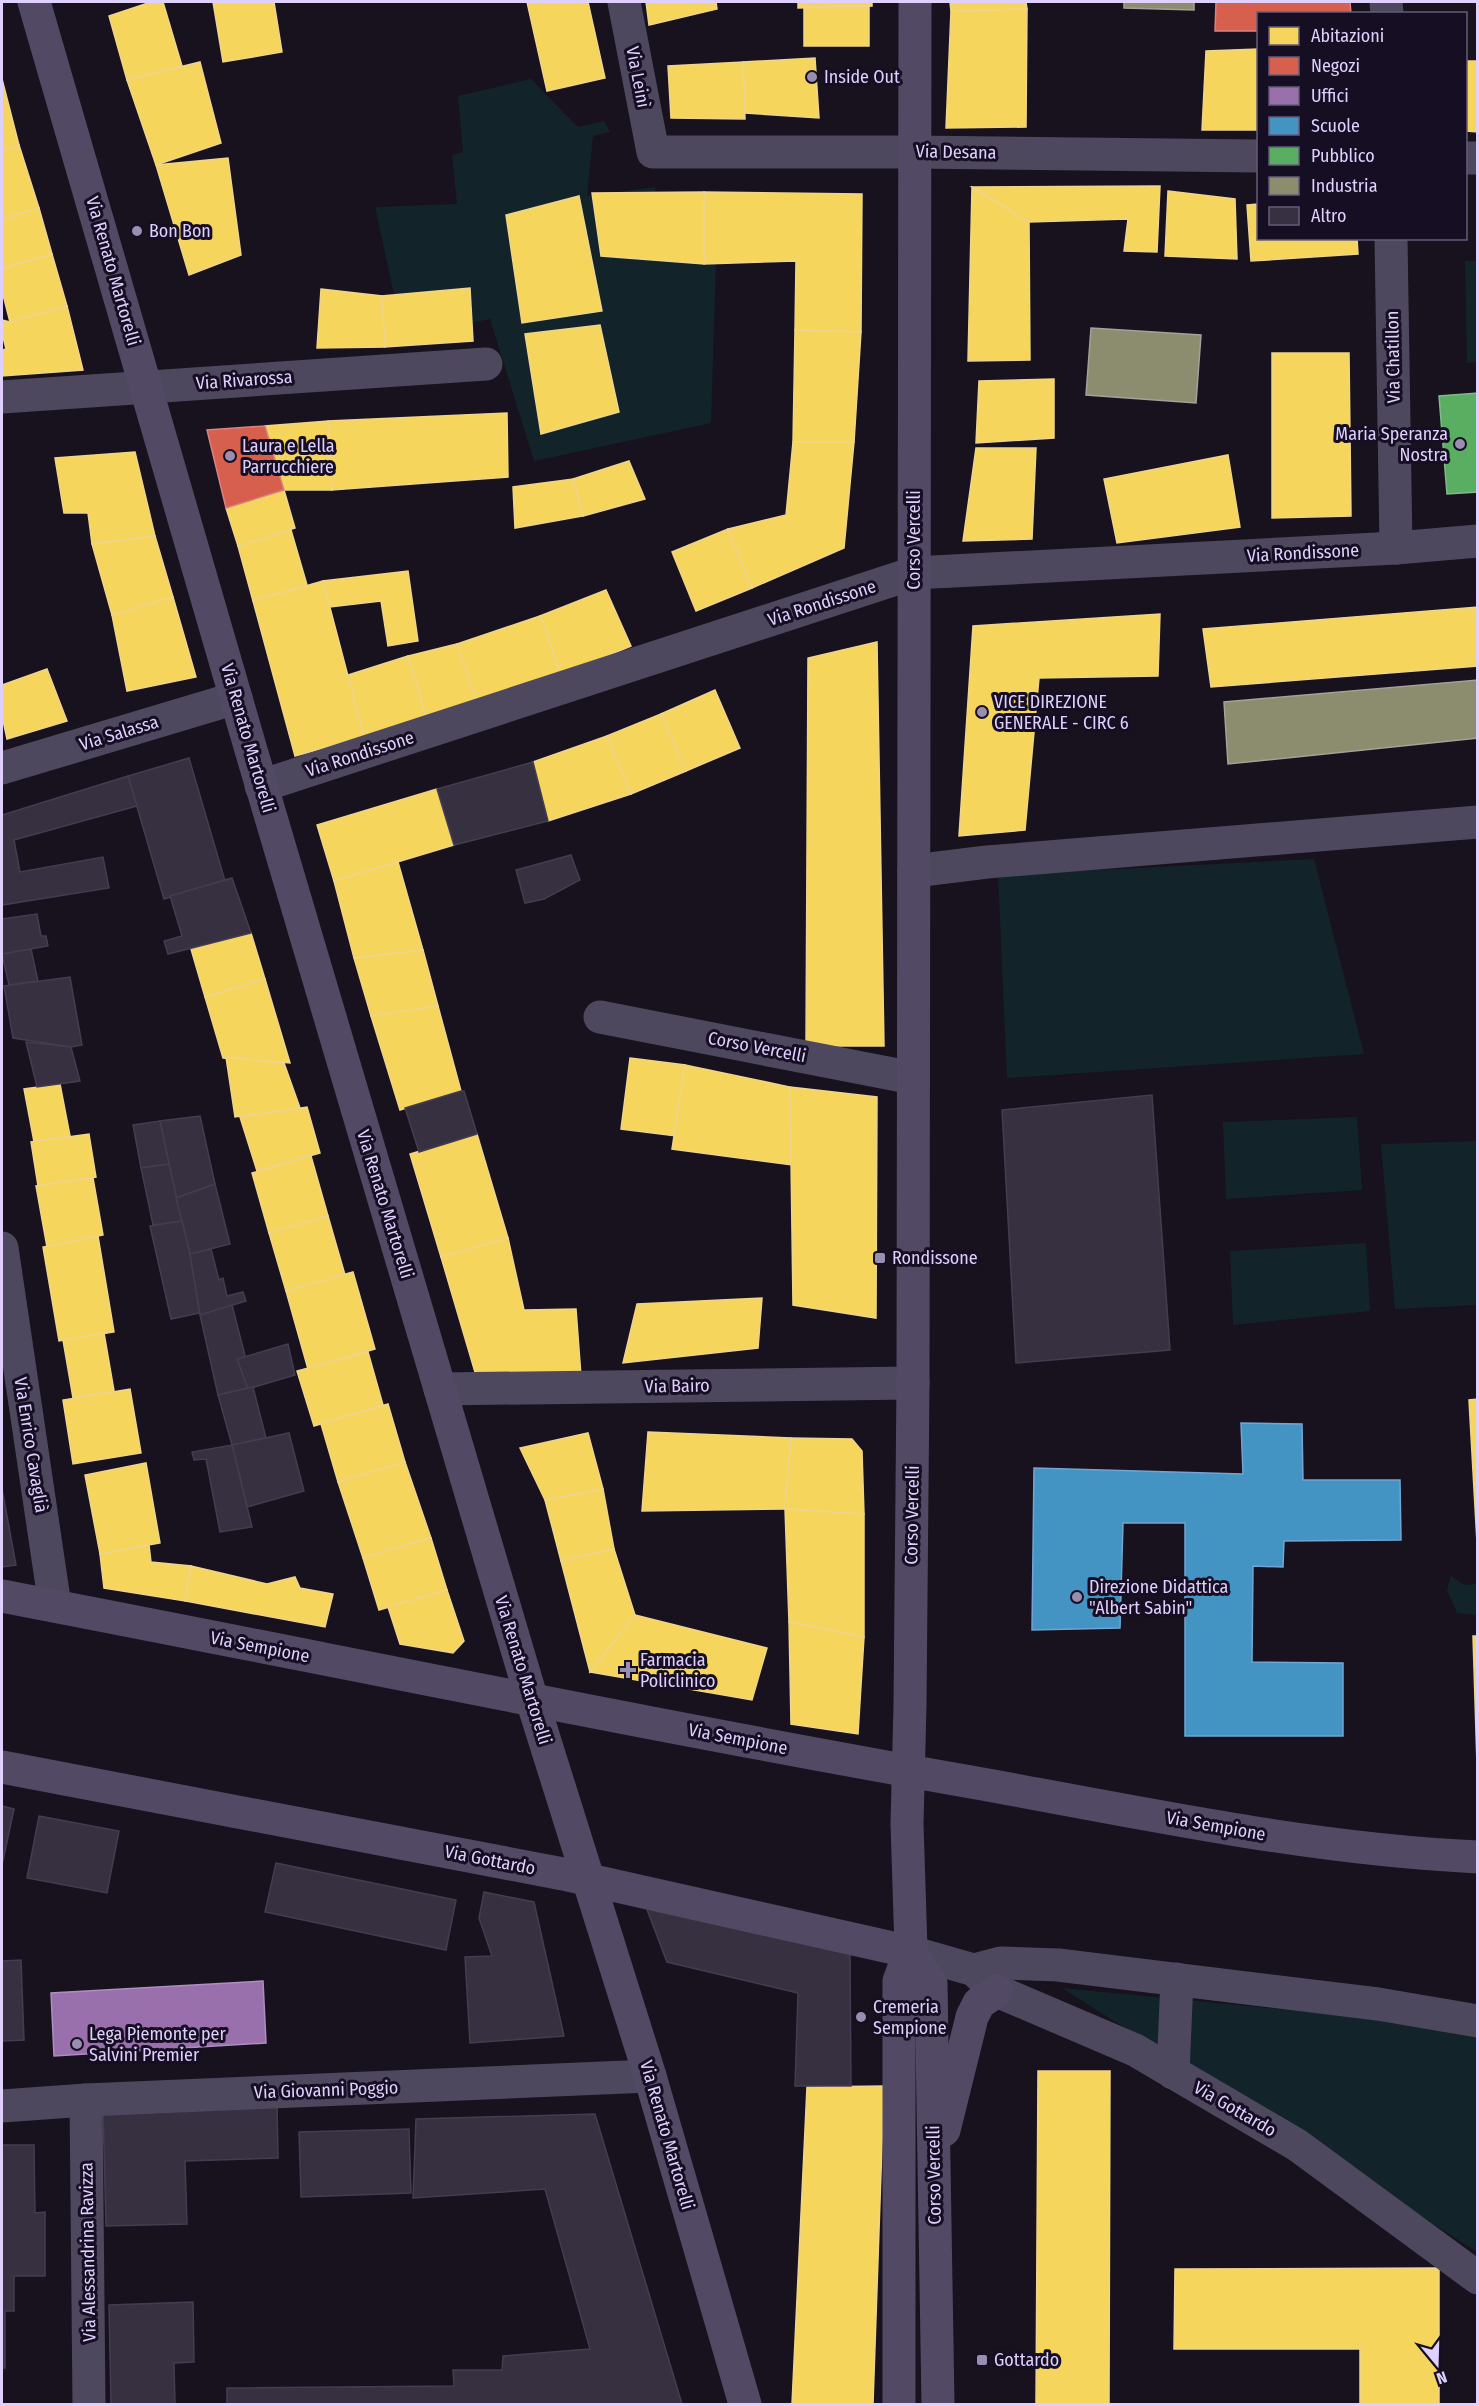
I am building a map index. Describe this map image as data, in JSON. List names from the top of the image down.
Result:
{
  "streets": {
    "street": [
      "Via Leinì",
      "Via Desana",
      "Via Renato Martorelli",
      "Via Chatillon",
      "Via Rivarossa",
      "Corso Vercelli",
      "Via Rondissone",
      "Via Salassa",
      "Via Bairo",
      "Via Enrico Cavaglià",
      "Via Sempione",
      "Via Gottardo",
      "Via Giovanni Poggio",
      "Via Alessandrina Ravizza"
    ]
  },
  "crossings": [
    ["Via Leinì", "Via Desana"],
    ["Via Desana", "Corso Vercelli"],
    ["Via Renato Martorelli", "Via Rivarossa"],
    ["Via Renato Martorelli", "Via Rondissone"],
    ["Via Renato Martorelli", "Via Salassa"],
    ["Via Renato Martorelli", "Via Bairo"],
    ["Via Renato Martorelli", "Via Sempione"],
    ["Via Renato Martorelli", "Via Gottardo"],
    ["Via Renato Martorelli", "Via Giovanni Poggio"],
    ["Via Chatillon", "Via Rondissone"],
    ["Corso Vercelli", "Via Rondissone"],
    ["Corso Vercelli", "Via Bairo"],
    ["Corso Vercelli", "Via Sempione"],
    ["Corso Vercelli", "Via Gottardo"],
    ["Via Enrico Cavaglià", "Via Sempione"],
    ["Via Giovanni Poggio", "Via Alessandrina Ravizza"]
  ],
  "places": {
    "other": [
      "Inside Out",
      "Bon Bon",
      "Maria Speranza Nostra",
      "Laura e Lella Parrucchiere",
      "VICE DIREZIONE GENERALE - CIRC 6",
      "Direzione Didattica \"Albert Sabin\"",
      "Cremeria Sempione",
      "Lega Piemonte per Salvini Premier"
    ],
    "transit": ["Rondissone", "Gottardo"],
    "health": ["Farmacia Policlinico"]
  },
  "legend": [
    "Abitazioni",
    "Negozi",
    "Uffici",
    "Scuole",
    "Pubblico",
    "Industria",
    "Altro"
  ],
  "north": "bottom"
}
